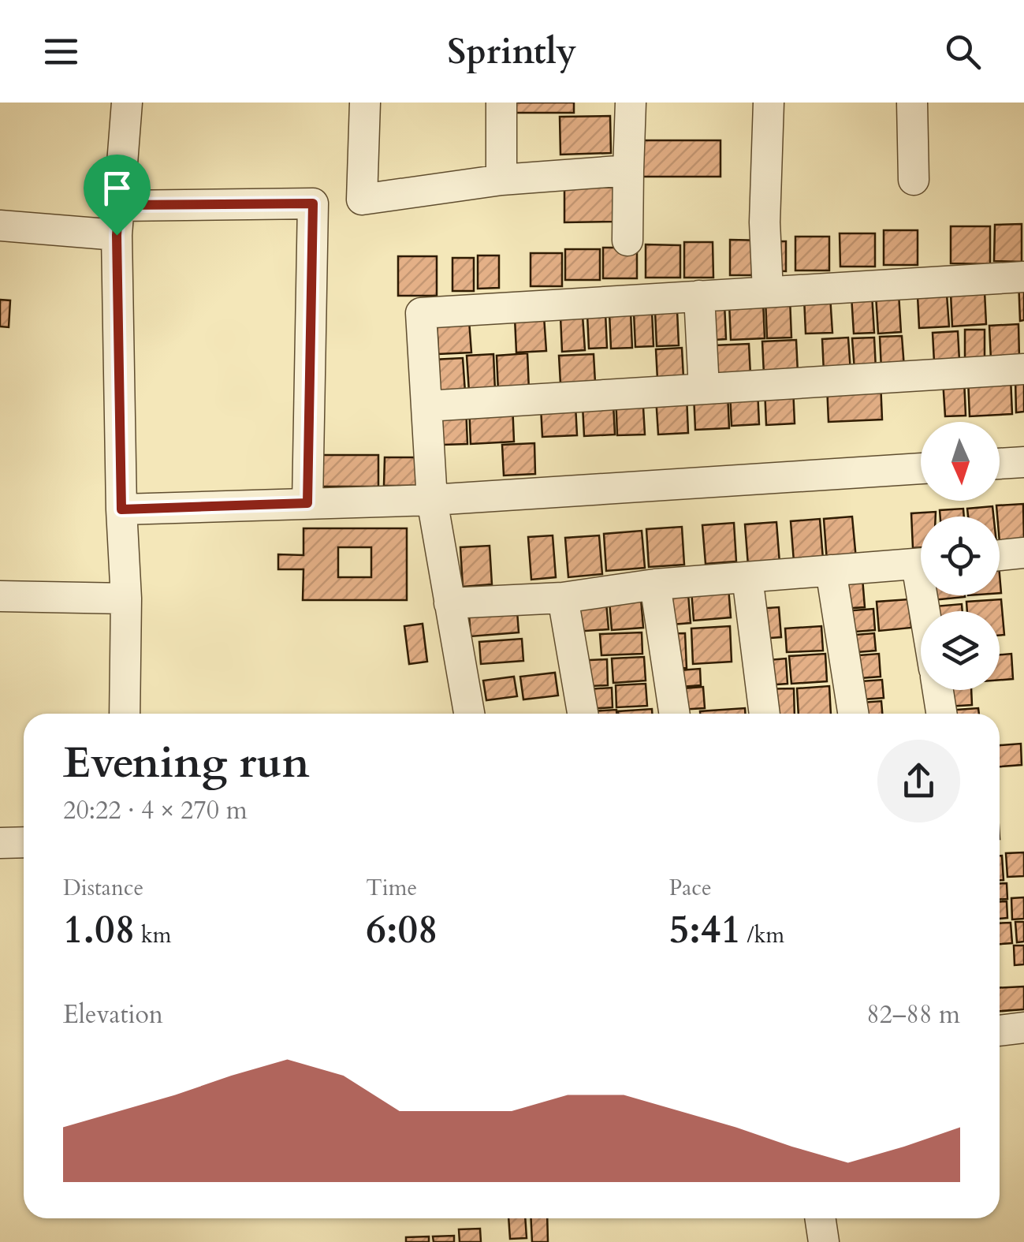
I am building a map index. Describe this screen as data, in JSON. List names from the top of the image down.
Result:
{
  "north": "bottom",
  "page": {
    "header": "Sprintly",
    "heading": ["Evening run", "20:22 · 4 × 270 m"],
    "stats": [
      ["Distance", "1.08 km"],
      ["Time", "6:08"],
      ["Pace", "5:41 /km"]
    ],
    "chart": ["Elevation", "82–88 m"]
  }
}
